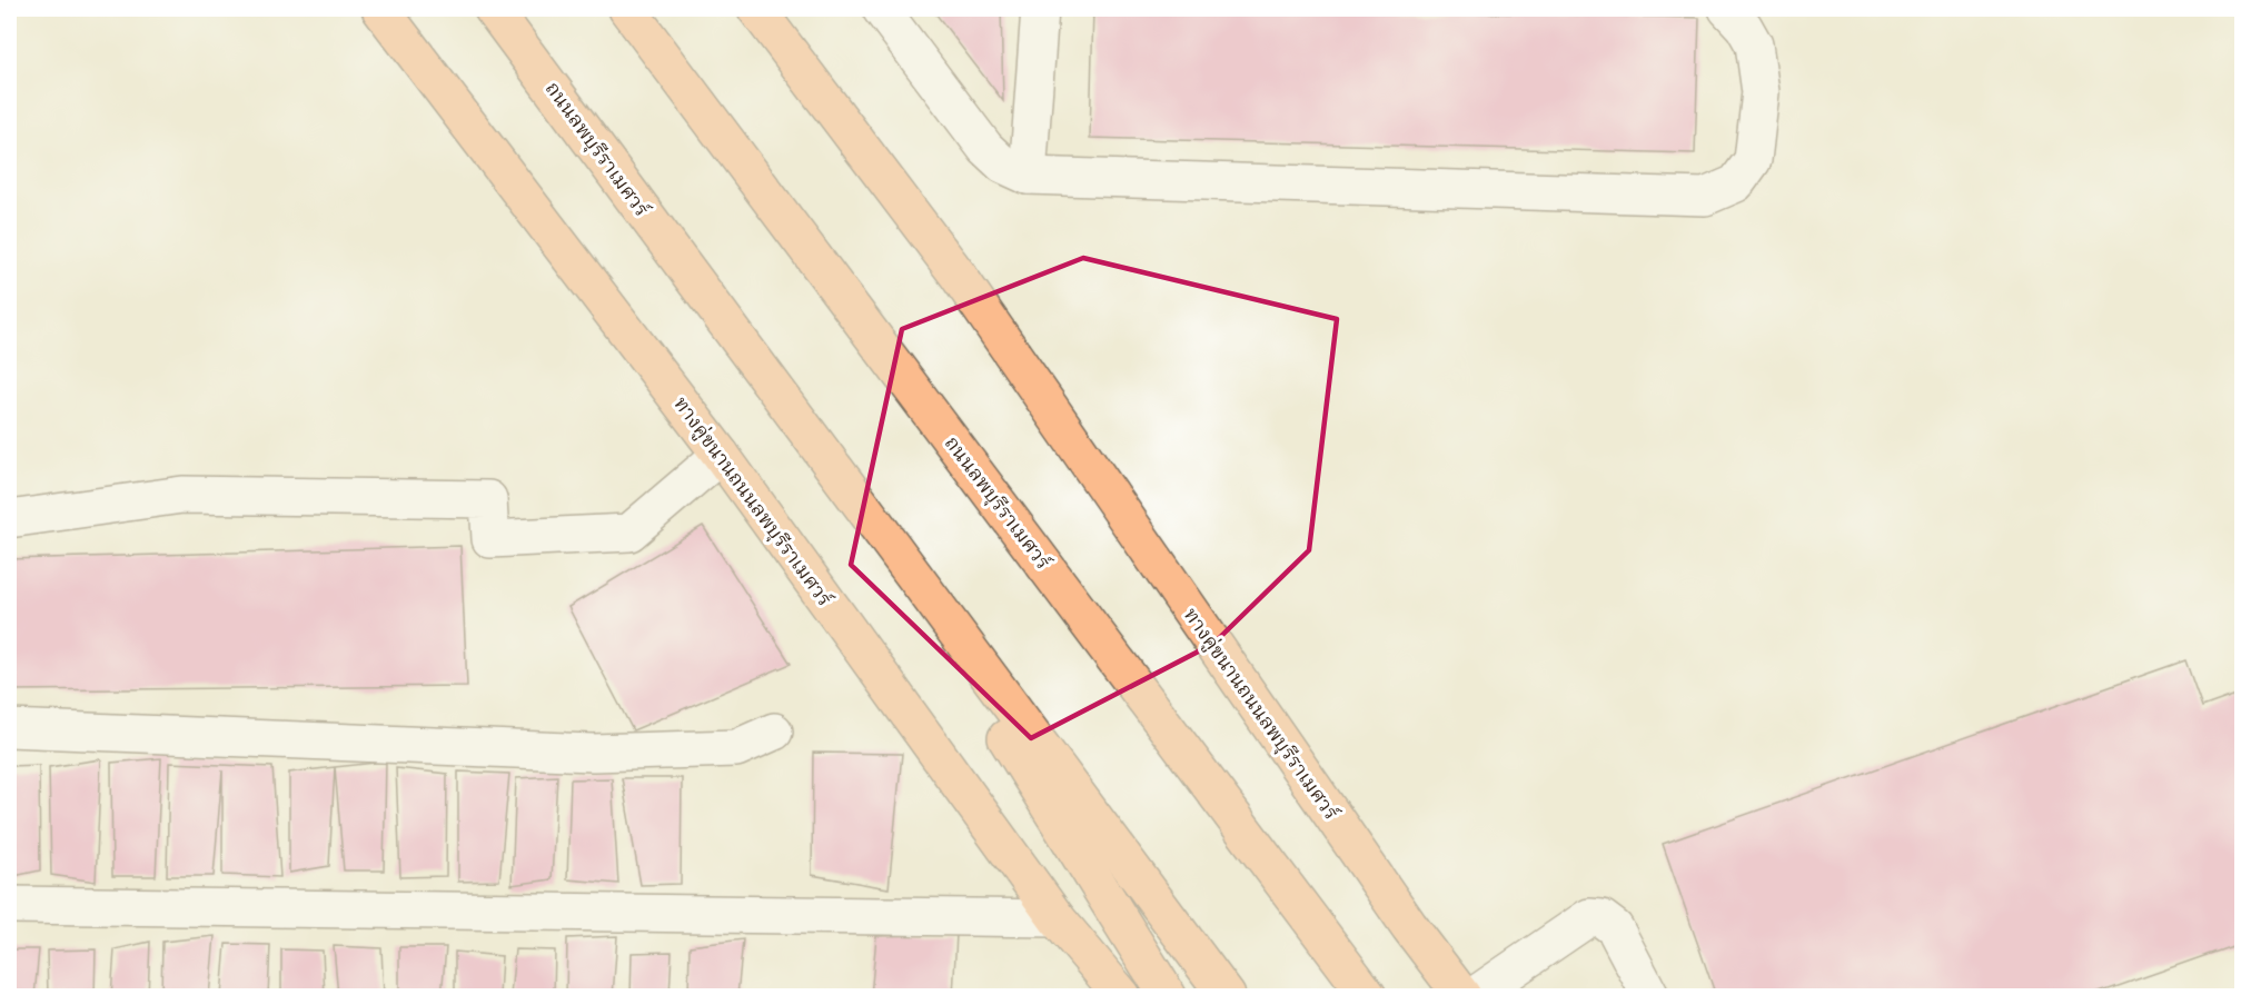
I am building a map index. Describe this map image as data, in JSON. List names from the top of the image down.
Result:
{
  "streets": {
    "main road": ["ถนนลพบุรีราเมศวร์", "ทางคู่ขนานถนนลพบุรีราเมศวร์"]
  }
}
